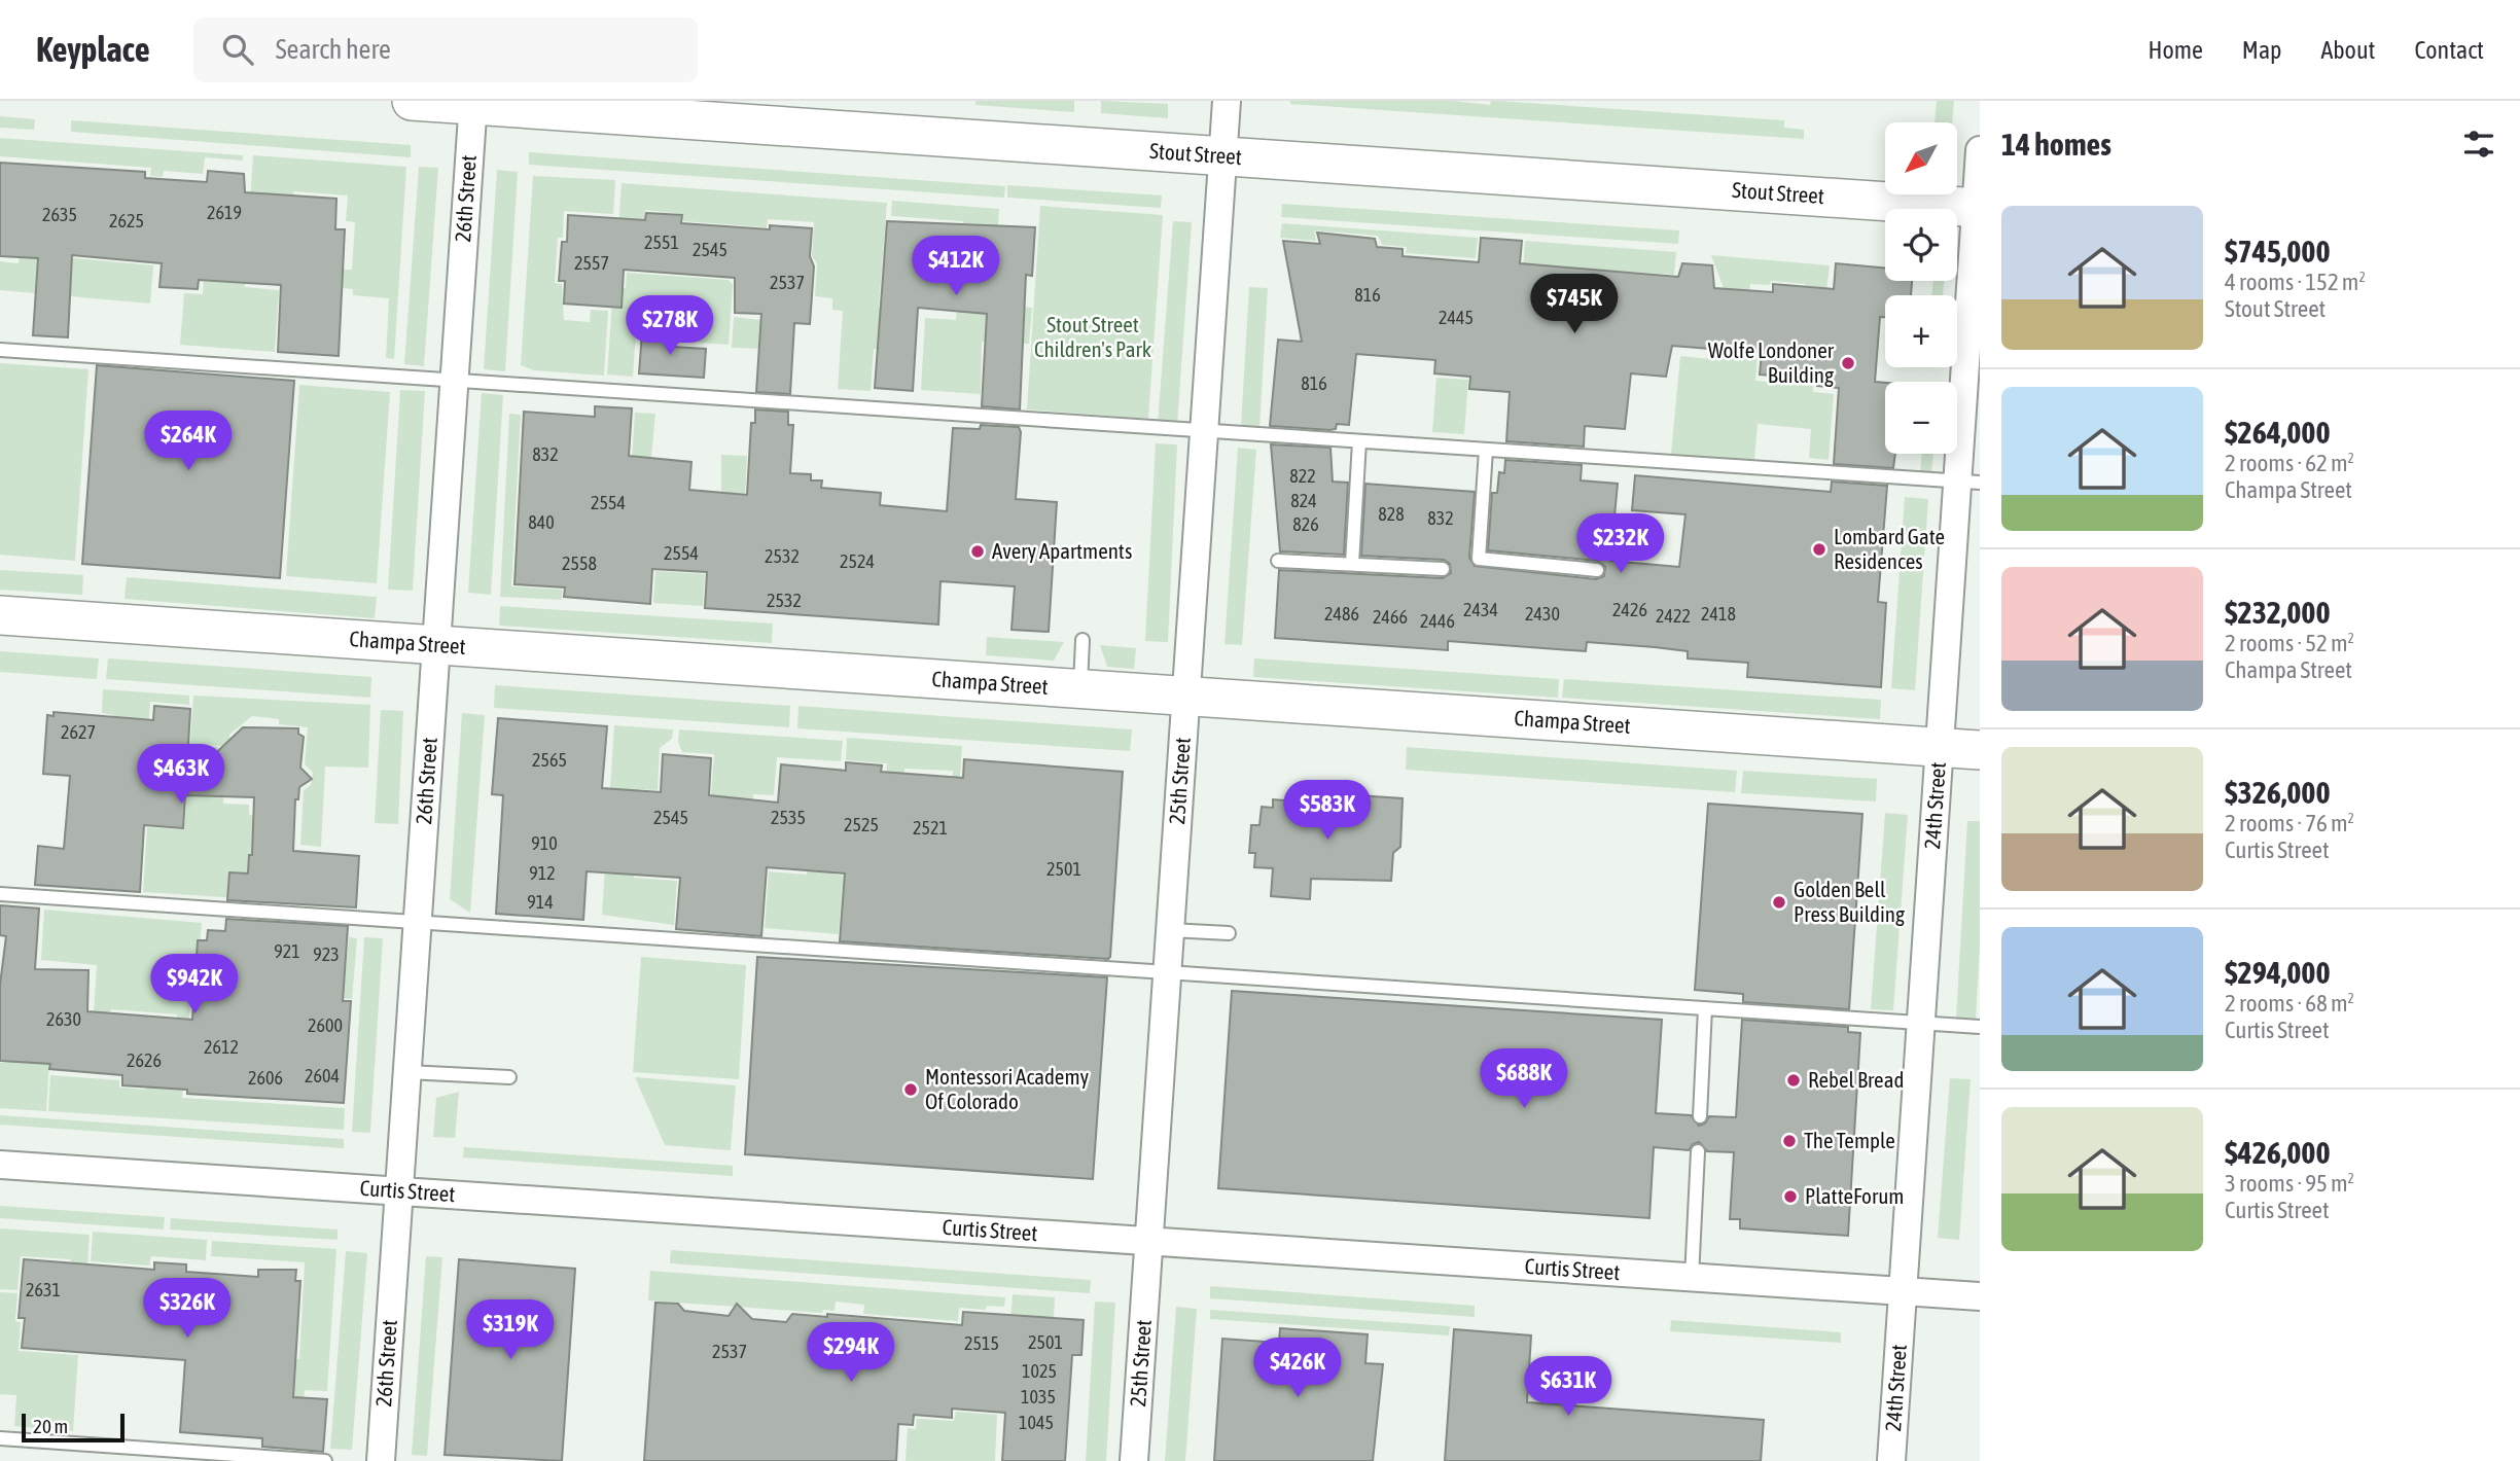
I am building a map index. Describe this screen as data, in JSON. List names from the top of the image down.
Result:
{
  "streets": {
    "main road": ["Stout Street", "Champa Street"],
    "street": [
      "26th Street",
      "25th Street",
      "24th Street",
      "Curtis Street"
    ]
  },
  "crossings": [
    ["Stout Street", "26th Street"],
    ["Stout Street", "25th Street"],
    ["Stout Street", "24th Street"],
    ["26th Street", "Champa Street"],
    ["26th Street", "Curtis Street"],
    ["Champa Street", "25th Street"],
    ["Champa Street", "24th Street"],
    ["25th Street", "Curtis Street"],
    ["24th Street", "Curtis Street"]
  ],
  "parks": ["Stout Street Children's Park"],
  "places": [
    "Wolfe Londoner Building",
    "Lombard Gate Residences",
    "Avery Apartments",
    "Golden Bell Press Building",
    "Rebel Bread",
    "Montessori Academy Of Colorado",
    "The Temple",
    "PlatteForum"
  ],
  "house_numbers": [
    "2619",
    "2635",
    "2625",
    "2551",
    "2545",
    "2557",
    "2537",
    "816",
    "2445",
    "816",
    "832",
    "822",
    "824",
    "2554",
    "828",
    "832",
    "840",
    "826",
    "2554",
    "2532",
    "2524",
    "2558",
    "2532",
    "2434",
    "2426",
    "2486",
    "2430",
    "2418",
    "2422",
    "2466",
    "2446",
    "2627",
    "2565",
    "2545",
    "2535",
    "2525",
    "2521",
    "910",
    "2501",
    "912",
    "914",
    "921",
    "923",
    "2630",
    "2600",
    "2612",
    "2626",
    "2604",
    "2606",
    "2631",
    "2501",
    "2515",
    "2537",
    "1025",
    "1035",
    "1045"
  ],
  "scale_bar": "20 m",
  "north": "bottom left",
  "page": {
    "header": "Keyplace",
    "search": "Search here",
    "nav": [
      "Home",
      "Map",
      "About",
      "Contact"
    ],
    "heading": "14 homes",
    "map_buttons": ["+", "−"],
    "list": [
      {
        "name": "$745,000",
        "note": "4 rooms · 152 m² · Stout Street"
      },
      {
        "name": "$264,000",
        "note": "2 rooms · 62 m² · Champa Street"
      },
      {
        "name": "$232,000",
        "note": "2 rooms · 52 m² · Champa Street"
      },
      {
        "name": "$326,000",
        "note": "2 rooms · 76 m² · Curtis Street"
      },
      {
        "name": "$294,000",
        "note": "2 rooms · 68 m² · Curtis Street"
      },
      {
        "name": "$426,000",
        "note": "3 rooms · 95 m² · Curtis Street"
      }
    ],
    "price": [
      "$412K",
      "$745K",
      "$278K",
      "$264K",
      "$232K",
      "$463K",
      "$583K",
      "$942K",
      "$688K",
      "$326K",
      "$319K",
      "$294K",
      "$426K",
      "$631K"
    ],
    "scale": "20 m"
  }
}
